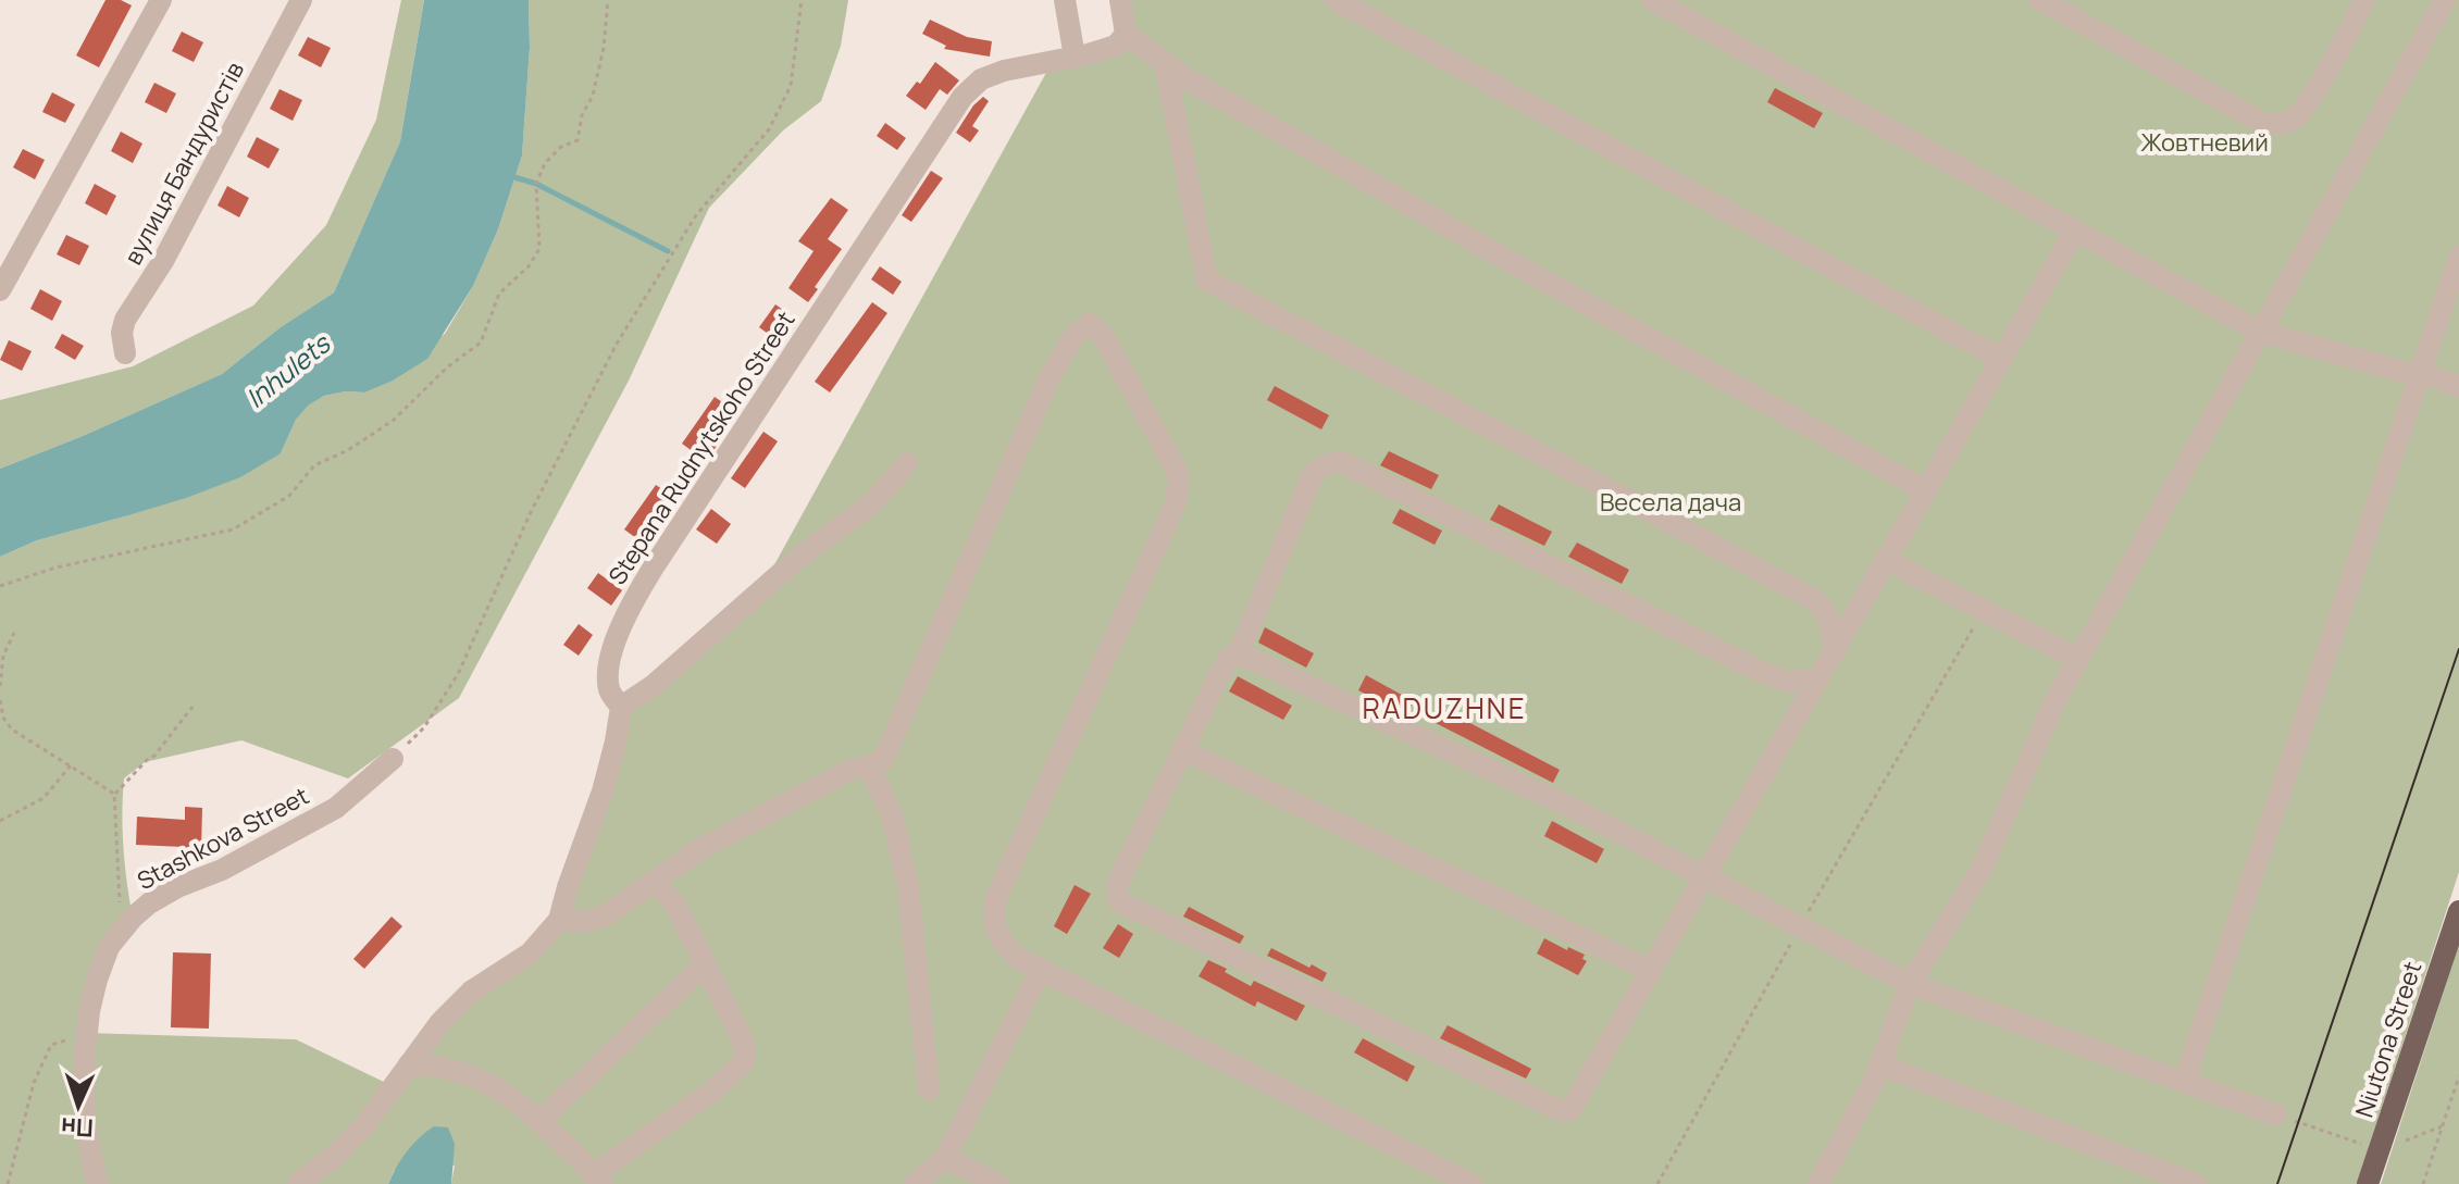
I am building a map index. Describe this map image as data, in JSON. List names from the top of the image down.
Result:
{
  "streets": {
    "main road": ["Niutona Street"],
    "street": ["вулиця Бандуристів", "Stepana Rudnytskoho Street", "Stashkova Street"]
  },
  "districts": ["RADUZHNE"],
  "water": ["Inhulets"],
  "parks": ["Жовтневий", "Весела дача"],
  "north": "bottom"
}
